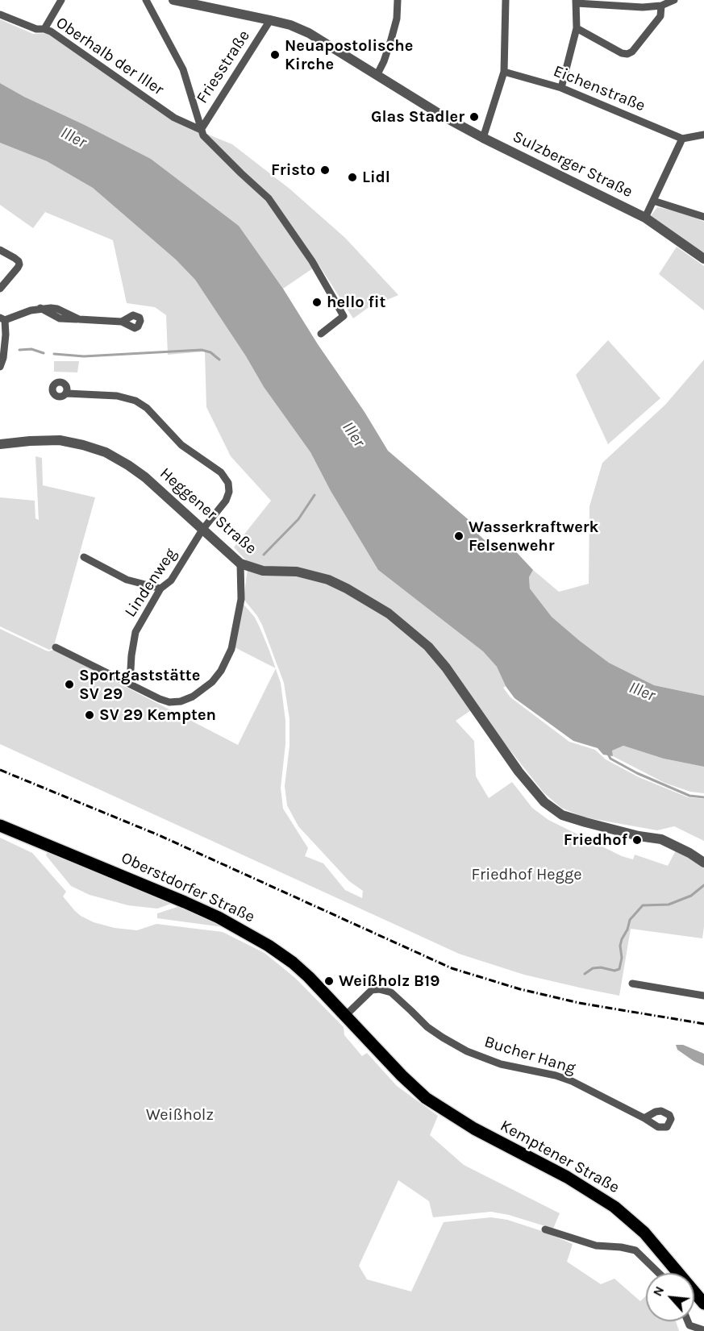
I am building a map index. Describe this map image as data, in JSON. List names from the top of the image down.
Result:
{
  "streets": {
    "main road": ["Oberstdorfer Straße", "Kemptener Straße"],
    "street": [
      "Oberhalb der Iller",
      "Friesstraße",
      "Eichenstraße",
      "Sulzberger Straße",
      "Heggener Straße",
      "Lindenweg",
      "Bucher Hang"
    ]
  },
  "crossings": [
    ["Oberhalb der Iller", "Friesstraße"],
    ["Friesstraße", "Sulzberger Straße"],
    ["Heggener Straße", "Lindenweg"],
    ["Oberstdorfer Straße", "Bucher Hang"],
    ["Oberstdorfer Straße", "Kemptener Straße"]
  ],
  "water": ["Iller"],
  "parks": ["Friedhof Hegge", "Weißholz"],
  "places": [
    "Neuapostolische Kirche",
    "Glas Stadler",
    "Fristo",
    "Lidl",
    "hello fit",
    "Wasserkraftwerk Felsenwehr",
    "Sportgaststätte SV 29",
    "SV 29 Kempten",
    "Friedhof",
    "Weißholz B19"
  ],
  "north": "top left"
}
